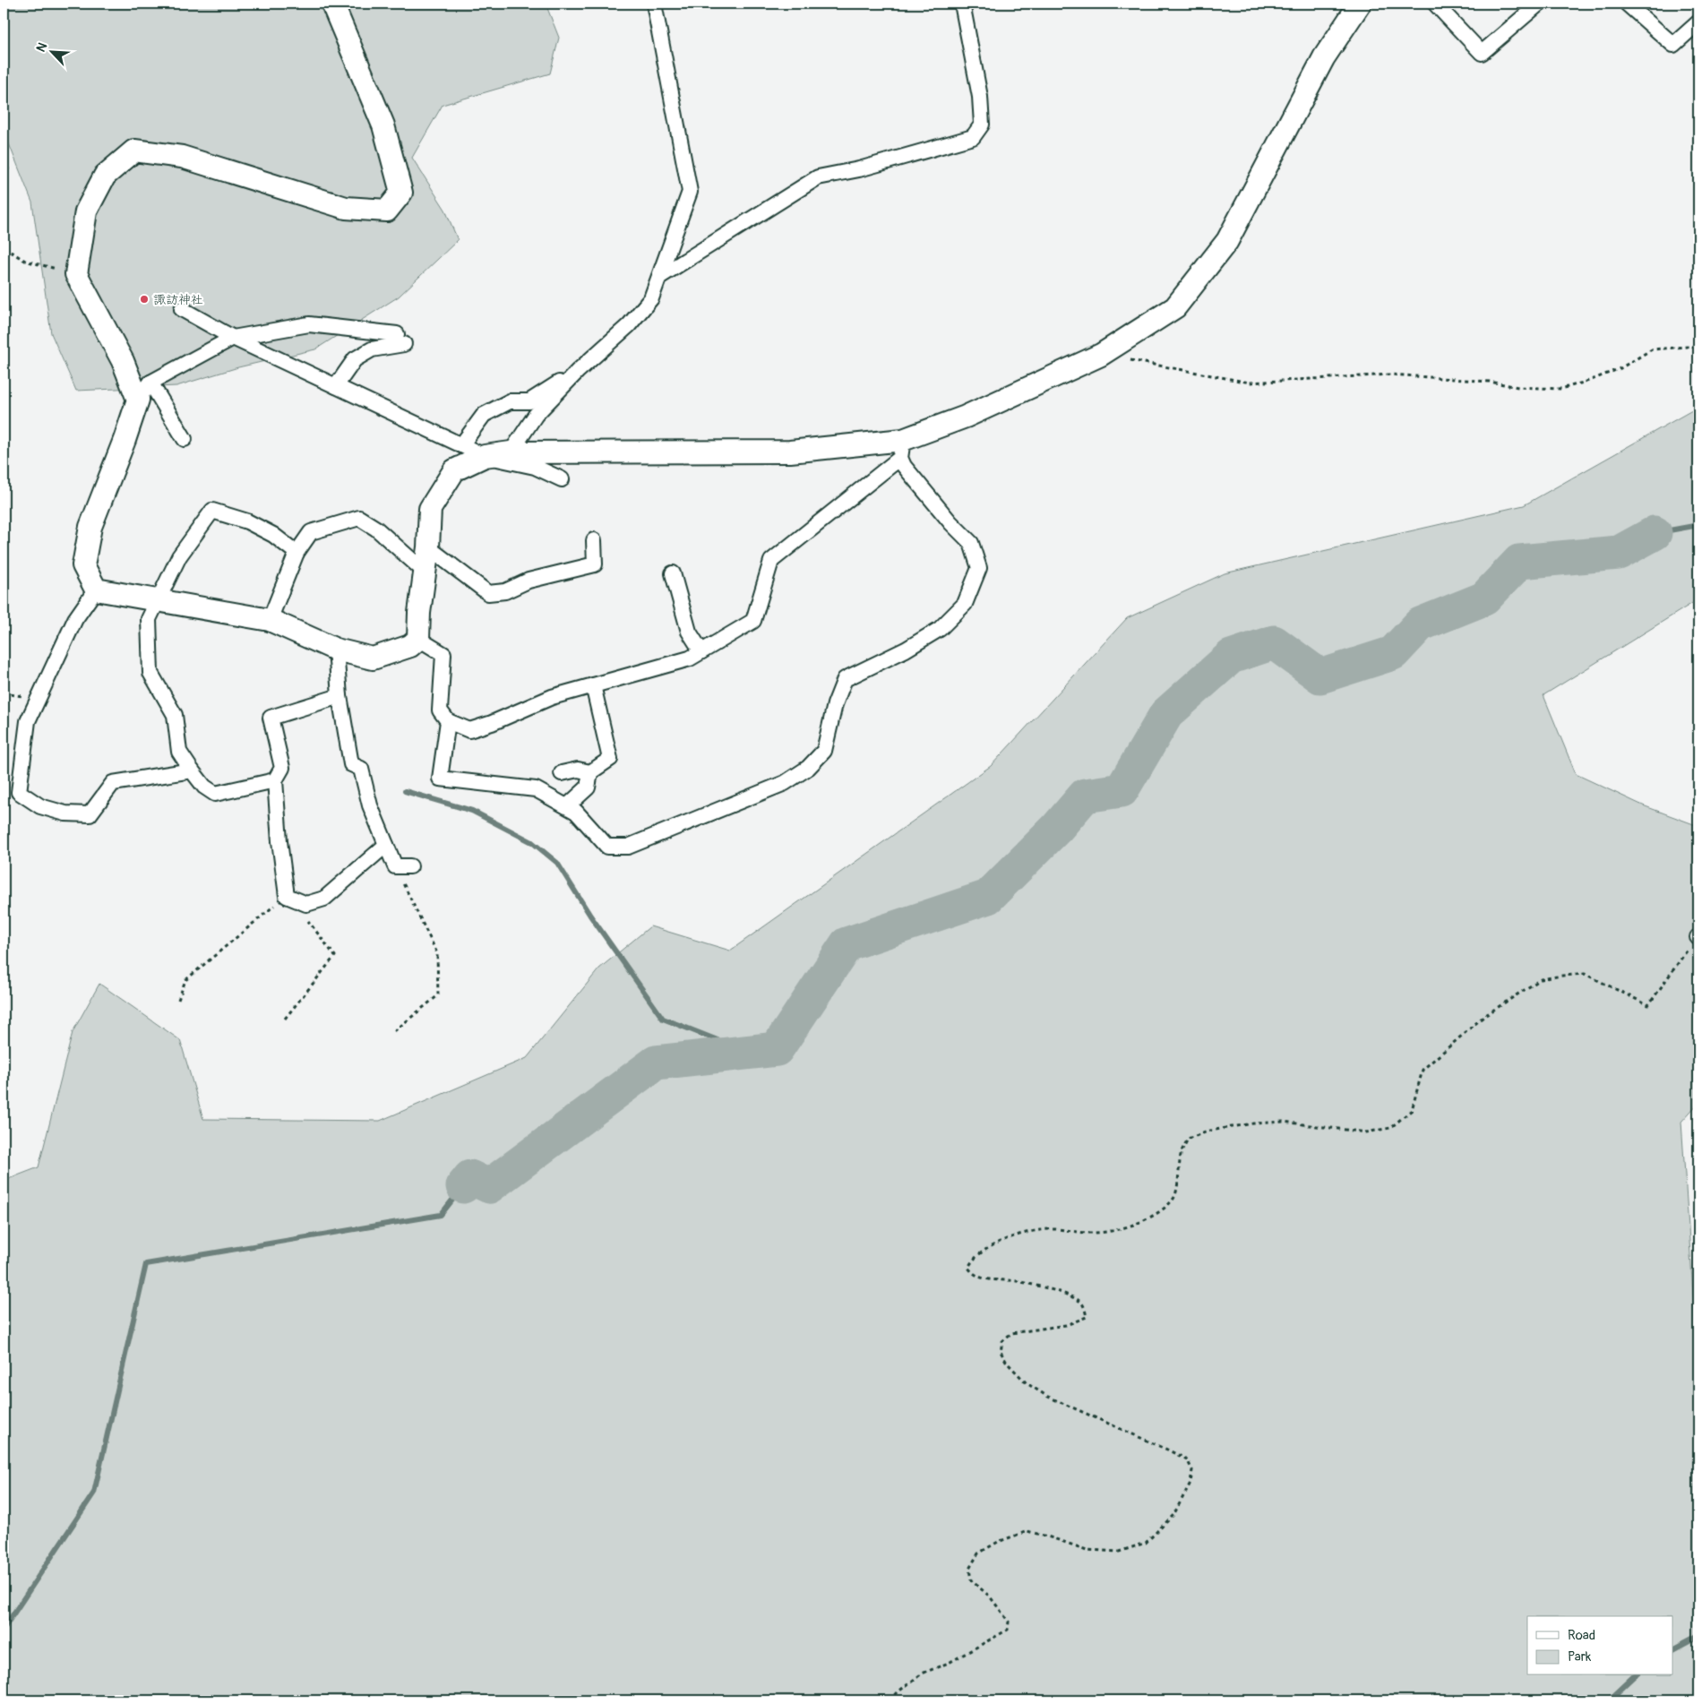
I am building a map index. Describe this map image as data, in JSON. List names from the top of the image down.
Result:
{
  "places": ["諏訪神社"],
  "legend": ["Road", "Park"],
  "north": "top left"
}
